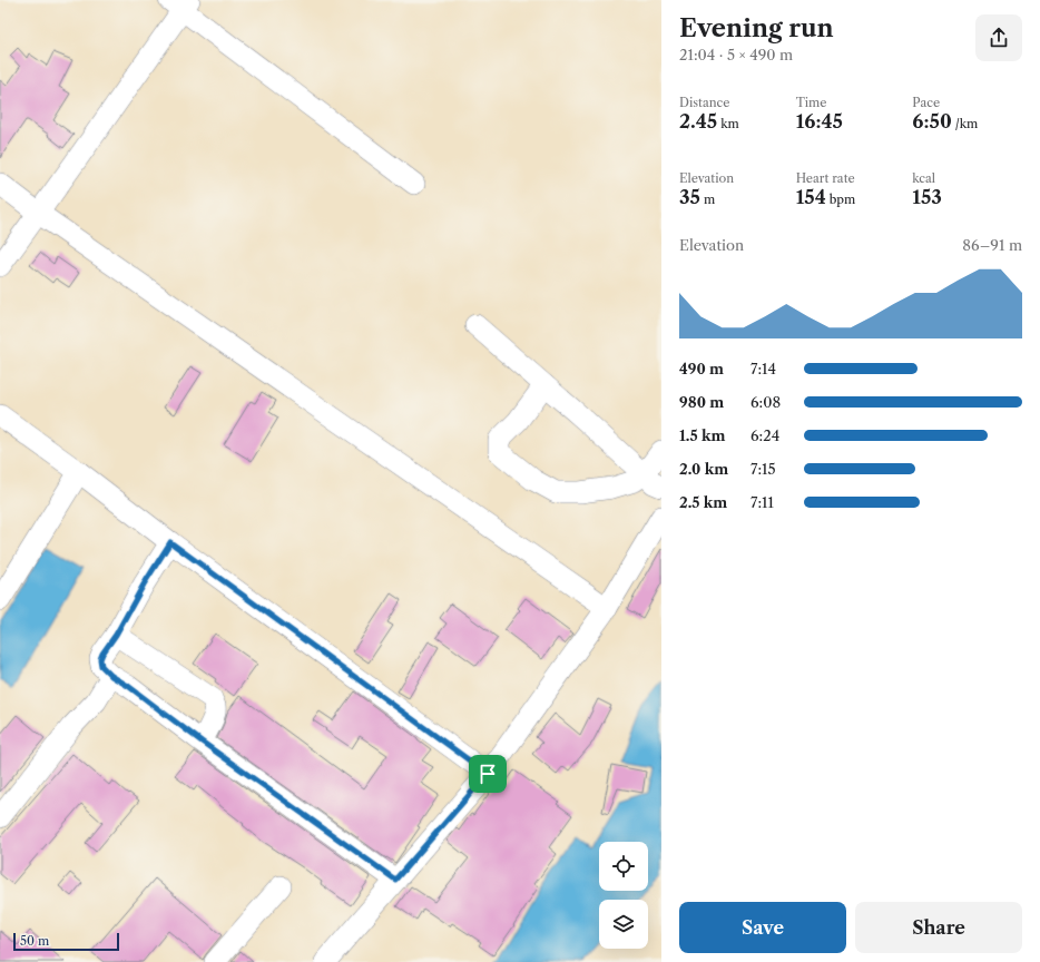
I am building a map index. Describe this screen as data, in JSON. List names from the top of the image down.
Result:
{
  "scale_bar": "50 m",
  "page": {
    "heading": ["Evening run", "21:04 · 5 × 490 m"],
    "stats": [
      ["Distance", "2.45 km"],
      ["Time", "16:45"],
      ["Pace", "6:50 /km"],
      ["Elevation", "35 m"],
      ["Heart rate", "154 bpm"],
      ["kcal", "153"]
    ],
    "chart": ["Elevation", "86–91 m"],
    "list": [
      {
        "name": "490 m",
        "note": "7:14"
      },
      {
        "name": "980 m",
        "note": "6:08"
      },
      {
        "name": "1.5 km",
        "note": "6:24"
      },
      {
        "name": "2.0 km",
        "note": "7:15"
      },
      {
        "name": "2.5 km",
        "note": "7:11"
      }
    ],
    "buttons": ["Save", "Share"],
    "scale": "50 m"
  }
}
